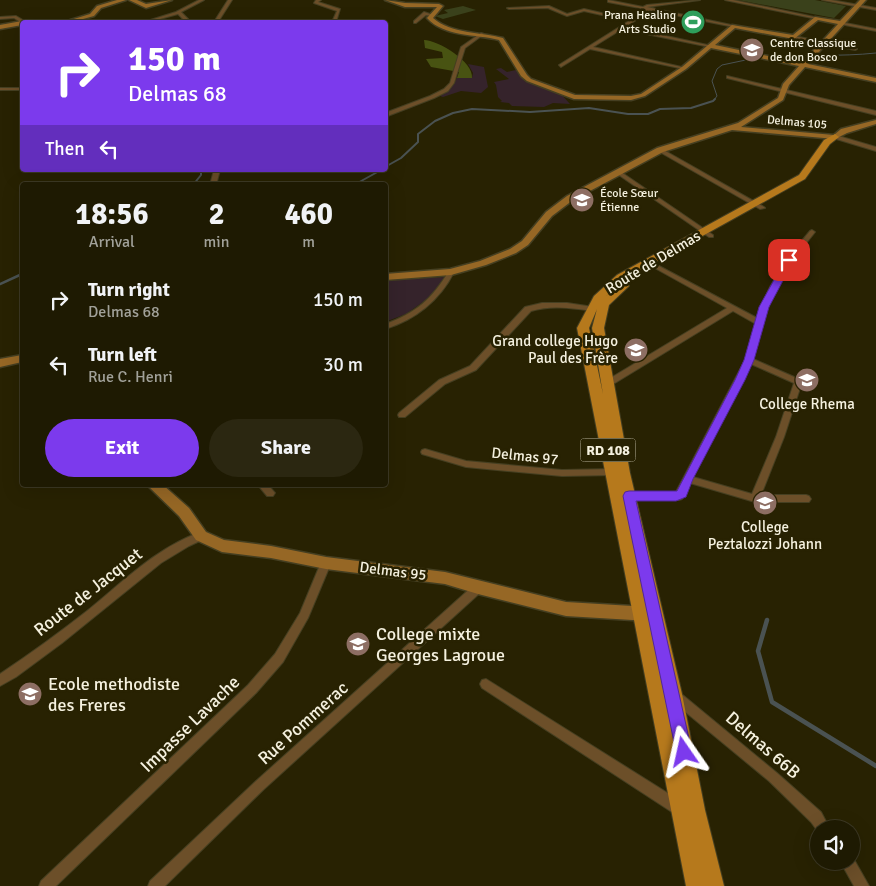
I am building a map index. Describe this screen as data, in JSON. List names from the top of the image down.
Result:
{
  "streets": {
    "main road": ["Route de Delmas", "RD 108"],
    "street": [
      "Delmas 105",
      "Delmas 97",
      "Delmas 95",
      "Route de Jacquet",
      "Rue Pommerac",
      "Impasse Lavache",
      "Delmas 66B"
    ]
  },
  "crossings": [
    ["Delmas 105", "Route de Delmas"],
    ["Route de Delmas", "Delmas 97"],
    ["Route de Delmas", "Delmas 95"],
    ["Route de Delmas", "Delmas 66B"],
    ["Delmas 95", "Route de Jacquet"],
    ["Delmas 95", "Rue Pommerac"],
    ["Delmas 95", "Impasse Lavache"]
  ],
  "places": {
    "sports": ["Prana Healing Arts Studio"],
    "school or university": [
      "Centre Classique de don Bosco",
      "École Sœur Étienne",
      "Grand college Hugo Paul des Frère",
      "College Rhema",
      "College Peztalozzi Johann",
      "College mixte Georges Lagroue",
      "Ecole methodiste des Freres"
    ]
  },
  "page": {
    "turn": ["150 m", "Delmas 68"],
    "then": "Then",
    "eta": [
      "18:56",
      "Arrival",
      "2",
      "min",
      "460",
      "m"
    ],
    "list": [
      {
        "name": "Turn right",
        "note": "Delmas 68",
        "value": "150 m"
      },
      {
        "name": "Turn left",
        "note": "Rue C. Henri",
        "value": "30 m"
      }
    ],
    "buttons": ["Exit", "Share"]
  }
}
